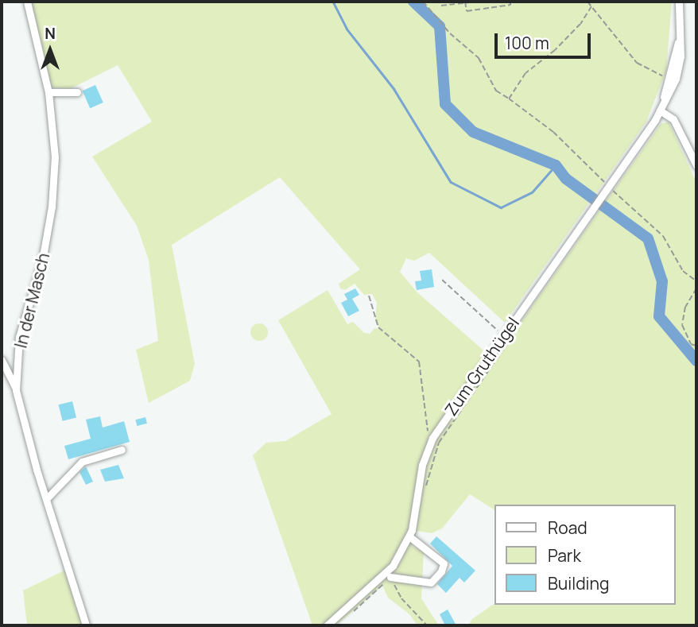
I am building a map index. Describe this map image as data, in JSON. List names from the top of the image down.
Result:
{
  "streets": {
    "street": ["In der Masch", "Zum Gruthügel"]
  },
  "legend": ["Road", "Park", "Building"],
  "scale_bar": "100 m",
  "north": "top"
}
